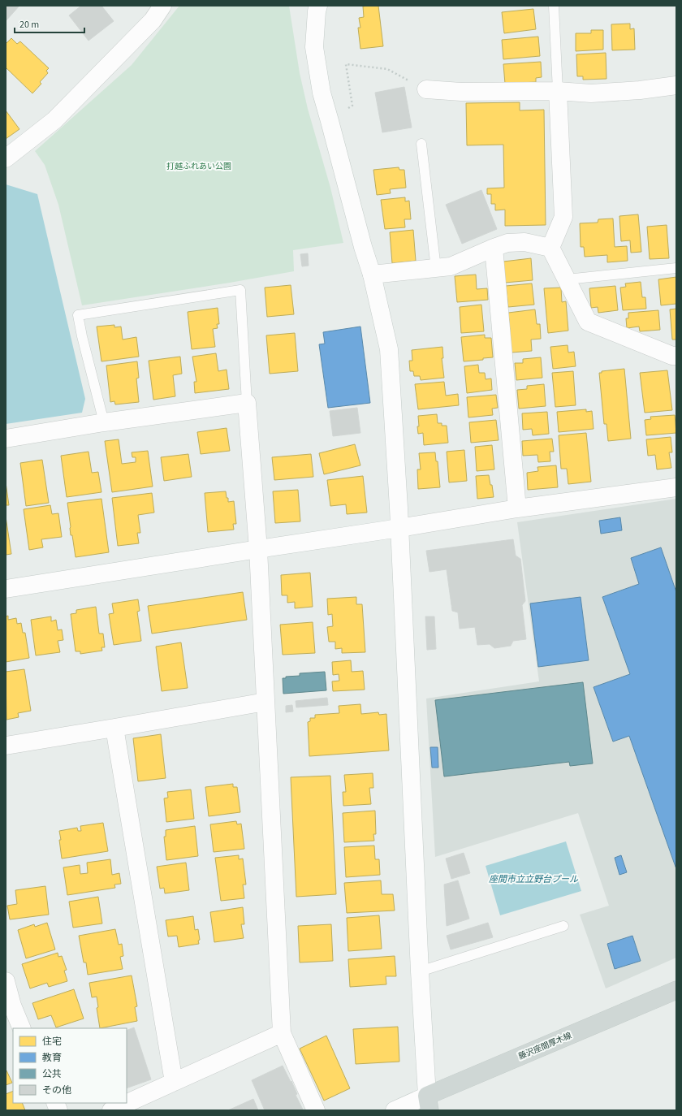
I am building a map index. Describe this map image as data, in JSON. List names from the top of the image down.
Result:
{
  "streets": {
    "main road": ["藤沢座間厚木線"]
  },
  "water": ["座間市立立野台プール"],
  "parks": ["打越ふれあい公園"],
  "legend": [
    "住宅",
    "教育",
    "公共",
    "その他"
  ],
  "scale_bar": "20 m"
}
